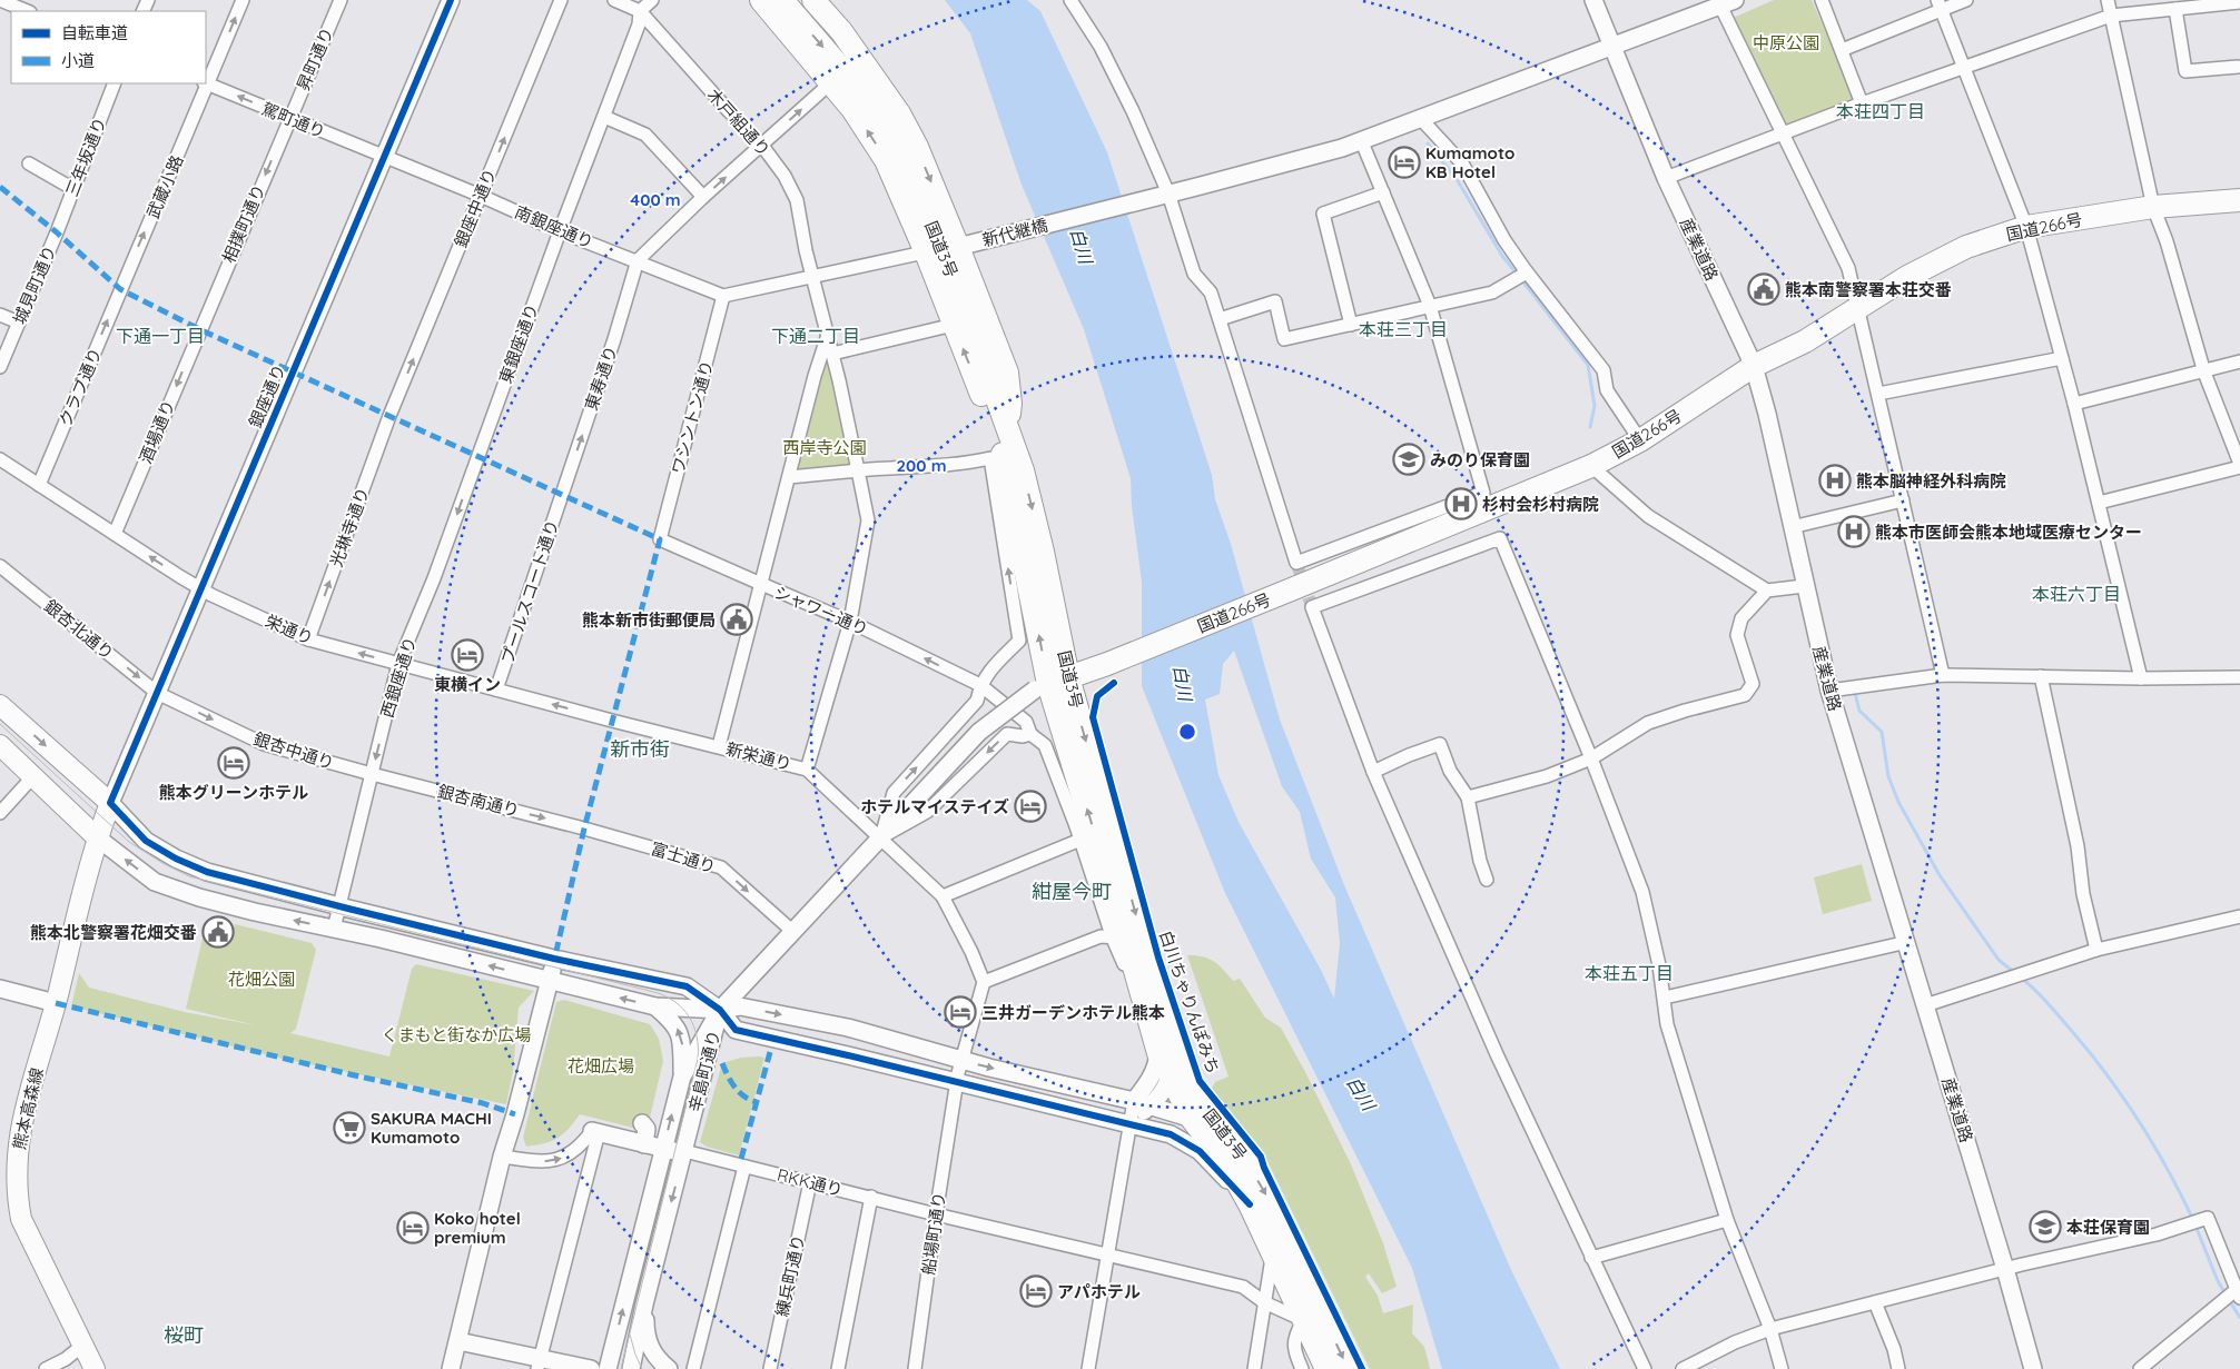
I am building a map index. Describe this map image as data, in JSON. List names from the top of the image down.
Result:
{
  "streets": {
    "highway": ["国道266号", "国道3号"],
    "main road": ["熊本高森線"],
    "street": [
      "昇町通り",
      "駕町通り",
      "木戸組通り",
      "三年坂通り",
      "武蔵小路",
      "銀座中通り",
      "相撲町通り",
      "南銀座通り",
      "新代継橋",
      "産業道路",
      "城見町通り",
      "東銀座通り",
      "東寿通り",
      "クラブ通り",
      "銀座通り",
      "ワシントン通り",
      "酒場通り",
      "光琳寺通り",
      "プールスコート通り",
      "シャワー通り",
      "銀杏北通り",
      "栄通り",
      "西銀座通り",
      "銀杏中通り",
      "新栄通り",
      "銀杏南通り",
      "富士通り",
      "辛島町通り",
      "RKK通り",
      "船場町通り",
      "練兵町通り"
    ],
    "cycle path": ["白川ちゃりんぽみち"]
  },
  "crossings": [
    ["昇町通り", "駕町通り"],
    ["昇町通り", "相撲町通り"],
    ["駕町通り", "武蔵小路"],
    ["駕町通り", "相撲町通り"],
    ["駕町通り", "南銀座通り"],
    ["駕町通り", "銀座通り"],
    ["木戸組通り", "東銀座通り"],
    ["木戸組通り", "シャワー通り"],
    ["木戸組通り", "新栄通り"],
    ["三年坂通り", "城見町通り"],
    ["武蔵小路", "クラブ通り"],
    ["銀座中通り", "南銀座通り"],
    ["銀座中通り", "光琳寺通り"],
    ["相撲町通り", "酒場通り"],
    ["南銀座通り", "東銀座通り"],
    ["南銀座通り", "東寿通り"],
    ["南銀座通り", "銀座通り"],
    ["南銀座通り", "ワシントン通り"],
    ["国道266号", "国道3号"],
    ["国道266号", "産業道路"],
    ["新代継橋", "国道3号"],
    ["新代継橋", "産業道路"],
    ["国道3号", "シャワー通り"],
    ["国道3号", "RKK通り"],
    ["東銀座通り", "西銀座通り"],
    ["東寿通り", "プールスコート通り"],
    ["クラブ通り", "栄通り"],
    ["銀座通り", "銀杏北通り"],
    ["銀座通り", "栄通り"],
    ["銀座通り", "銀杏中通り"],
    ["銀座通り", "熊本高森線"],
    ["ワシントン通り", "シャワー通り"],
    ["酒場通り", "栄通り"],
    ["光琳寺通り", "栄通り"],
    ["プールスコート通り", "栄通り"],
    ["銀杏北通り", "銀杏中通り"],
    ["栄通り", "西銀座通り"],
    ["栄通り", "新栄通り"],
    ["西銀座通り", "銀杏中通り"],
    ["西銀座通り", "銀杏南通り"],
    ["銀杏中通り", "銀杏南通り"],
    ["新栄通り", "船場町通り"],
    ["銀杏南通り", "富士通り"],
    ["辛島町通り", "RKK通り"],
    ["RKK通り", "船場町通り"],
    ["RKK通り", "練兵町通り"]
  ],
  "one_way": [
    "駕町通り",
    "武蔵小路",
    "銀座中通り",
    "相撲町通り",
    "東寿通り",
    "クラブ通り",
    "酒場通り",
    "光琳寺通り",
    "銀杏北通り",
    "栄通り",
    "西銀座通り",
    "銀杏中通り",
    "銀杏南通り",
    "富士通り"
  ],
  "districts": [
    "本荘四丁目",
    "本荘三丁目",
    "下通一丁目",
    "下通二丁目",
    "本荘六丁目",
    "新市街",
    "紺屋今町",
    "本荘五丁目",
    "桜町"
  ],
  "water": ["白川"],
  "parks": [
    "中原公園",
    "西岸寺公園",
    "花畑公園",
    "くまもと街なか広場",
    "花畑広場"
  ],
  "places": {
    "hotel": [
      "Kumamoto KB Hotel",
      "東横イン",
      "熊本グリーンホテル",
      "ホテルマイステイズ",
      "三井ガーデンホテル熊本",
      "Koko hotel premium",
      "アパホテル"
    ],
    "public building": ["熊本南警察署本荘交番", "熊本新市街郵便局", "熊本北警察署花畑交番"],
    "school or university": ["みのり保育園", "本荘保育園"],
    "hospital": ["熊本脳神経外科病院", "杉村会杉村病院", "熊本市医師会熊本地域医療センター"],
    "supermarket": ["SAKURA MACHI Kumamoto"]
  },
  "legend": ["自転車道", "小道"],
  "rings": ["400 m", "200 m"]
}
